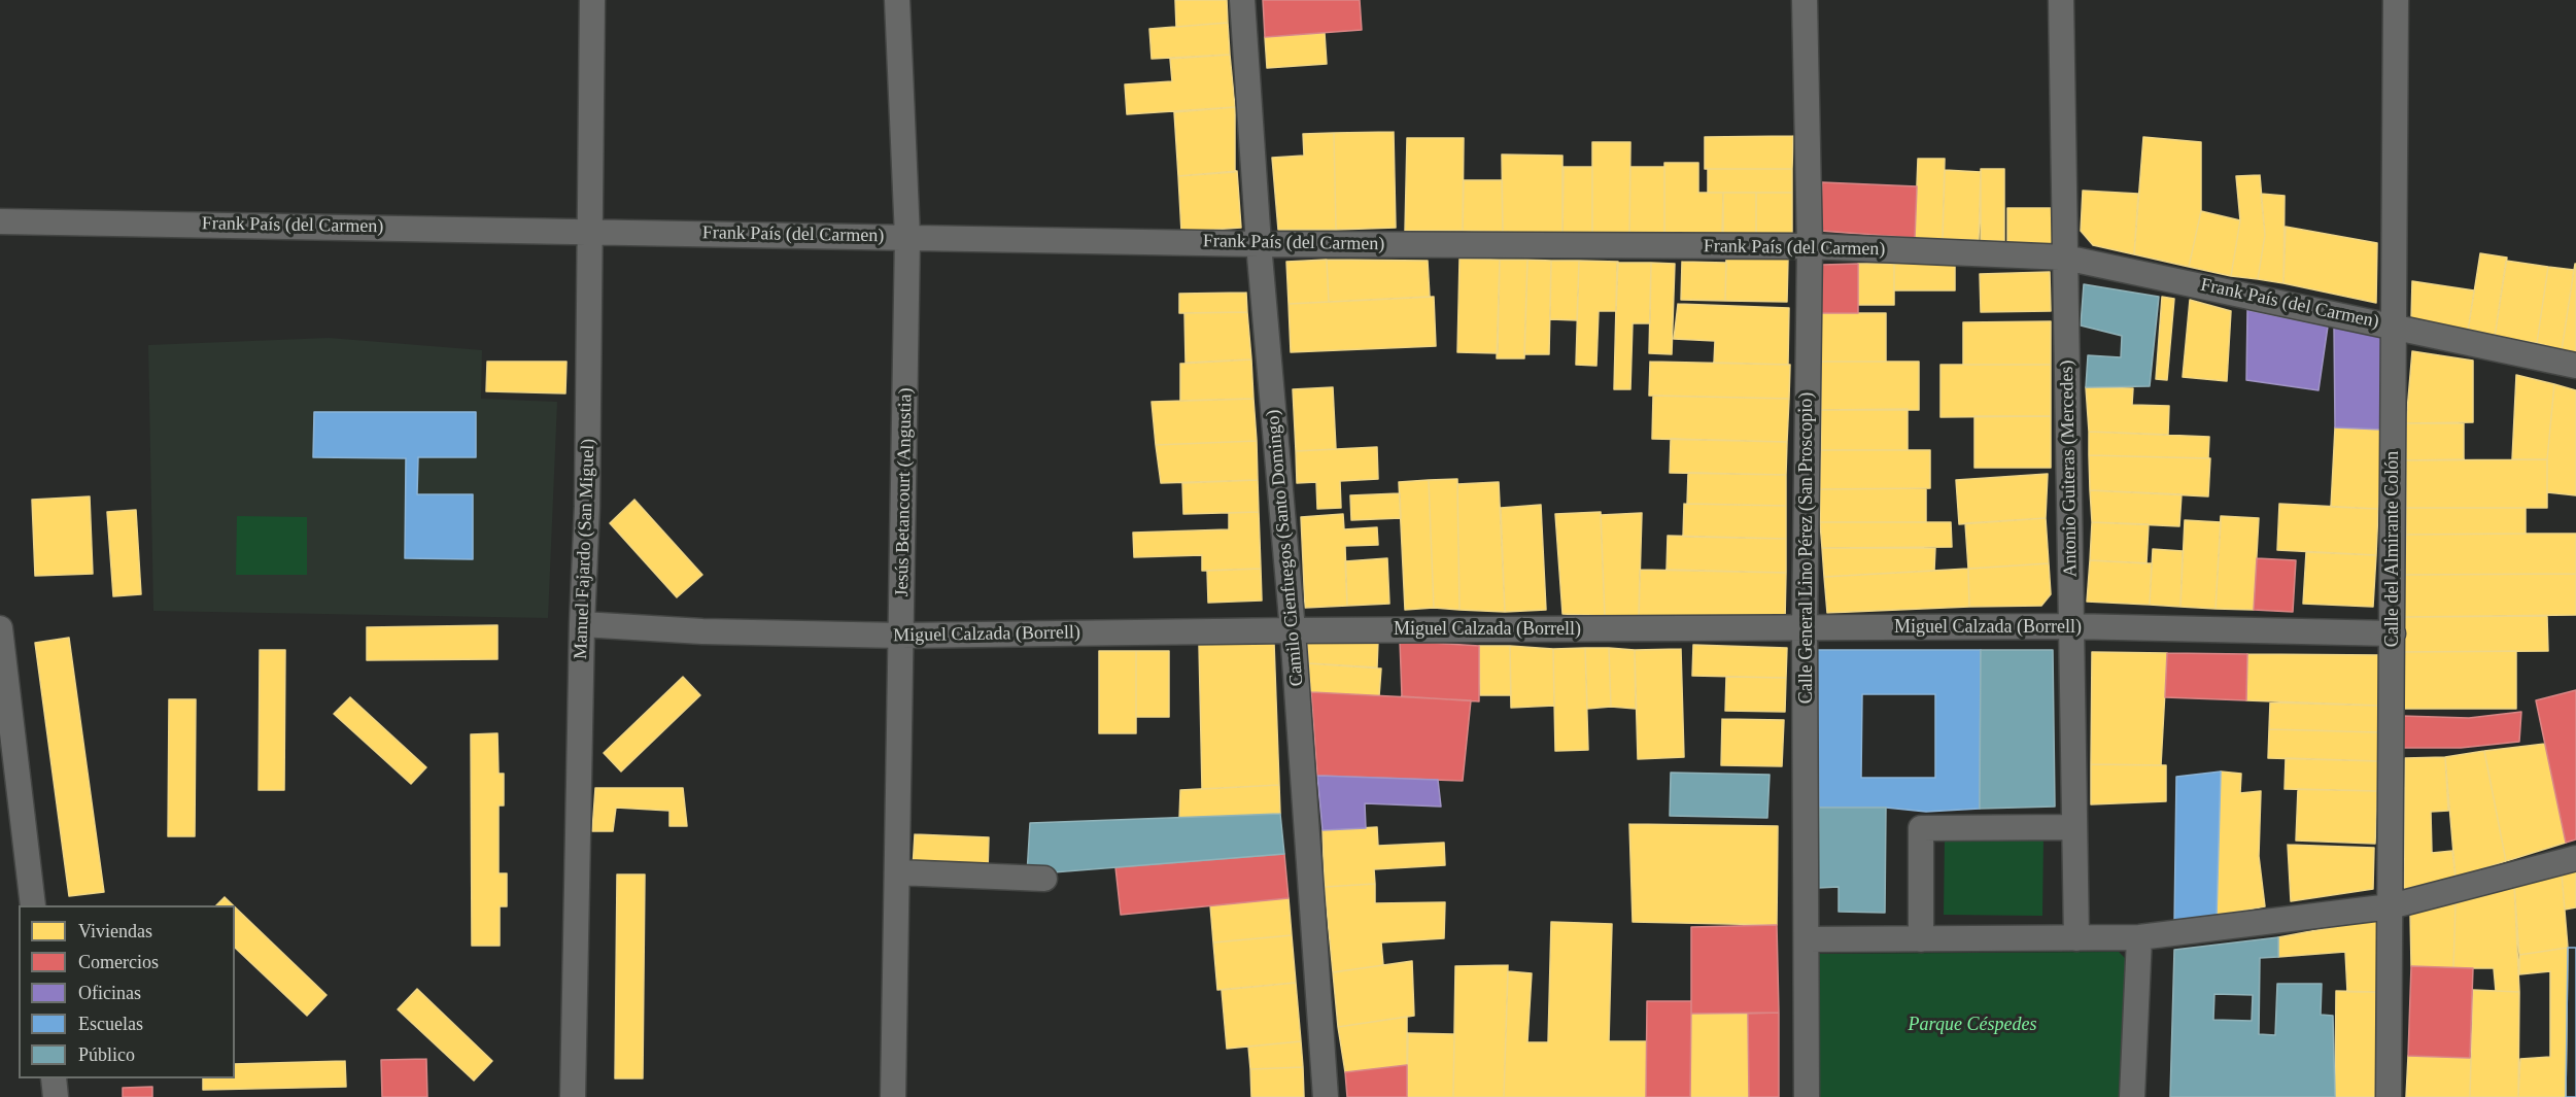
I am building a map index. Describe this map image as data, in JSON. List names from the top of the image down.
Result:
{
  "streets": {
    "street": [
      "Frank País (del Carmen)",
      "Antonio Guiteras (Mercedes)",
      "Jesús Betancourt (Angustia)",
      "Camilo Cienfuegos (Santo Domingo)",
      "Calle General Lino Pérez (San Proscopio)",
      "Manuel Fajardo (San Miguel)",
      "Calle del Almirante Colón",
      "Miguel Calzada (Borrell)"
    ]
  },
  "crossings": [
    ["Frank País (del Carmen)", "Antonio Guiteras (Mercedes)"],
    ["Frank País (del Carmen)", "Jesús Betancourt (Angustia)"],
    ["Frank País (del Carmen)", "Camilo Cienfuegos (Santo Domingo)"],
    ["Frank País (del Carmen)", "Calle General Lino Pérez (San Proscopio)"],
    ["Frank País (del Carmen)", "Manuel Fajardo (San Miguel)"],
    ["Frank País (del Carmen)", "Calle del Almirante Colón"],
    ["Antonio Guiteras (Mercedes)", "Miguel Calzada (Borrell)"],
    ["Jesús Betancourt (Angustia)", "Miguel Calzada (Borrell)"],
    ["Camilo Cienfuegos (Santo Domingo)", "Miguel Calzada (Borrell)"],
    ["Calle General Lino Pérez (San Proscopio)", "Miguel Calzada (Borrell)"],
    ["Manuel Fajardo (San Miguel)", "Miguel Calzada (Borrell)"],
    ["Calle del Almirante Colón", "Miguel Calzada (Borrell)"]
  ],
  "parks": ["Parque Céspedes"],
  "legend": [
    "Viviendas",
    "Comercios",
    "Oficinas",
    "Escuelas",
    "Público"
  ]
}
